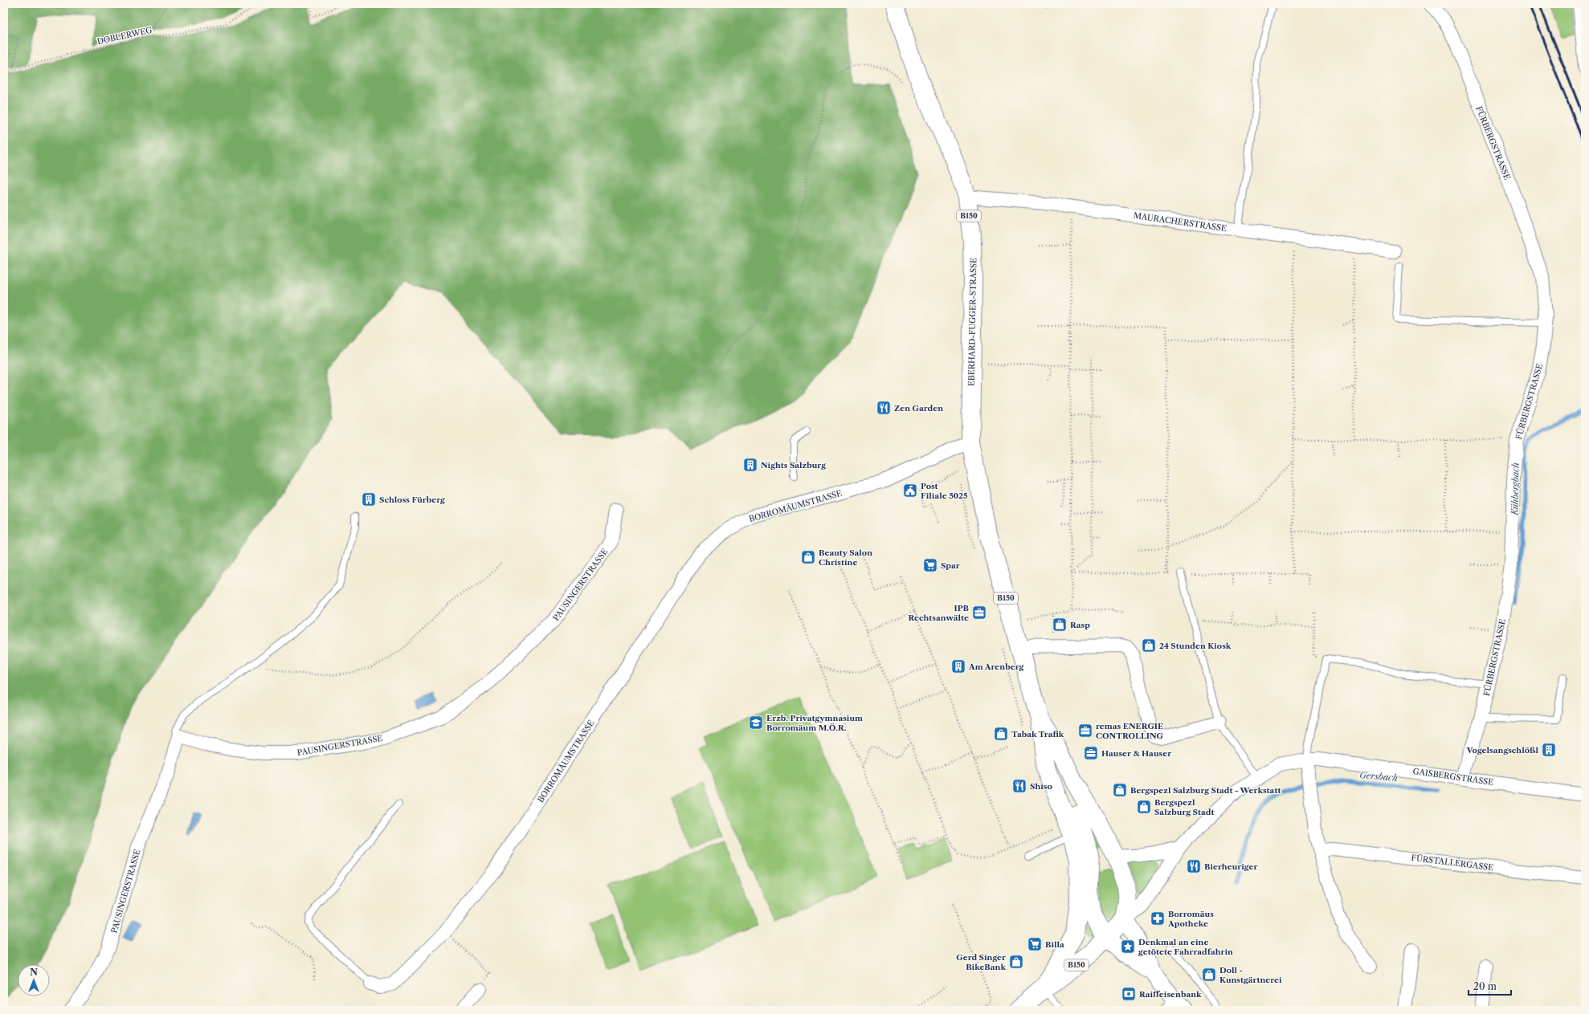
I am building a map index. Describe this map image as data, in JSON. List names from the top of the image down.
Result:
{
  "streets": {
    "main road": ["B150", "EBERHARD-FUGGER-STRASSE", "GAISBERGSTRASSE"],
    "street": [
      "FÜRBERGSTRASSE",
      "MAURACHERSTRASSE",
      "BORROMÄUMSTRASSE",
      "PAUSINGERSTRASSE",
      "FÜRSTALLERGASSE"
    ],
    "path": ["DOBLERWEG"]
  },
  "crossings": [
    ["FÜRBERGSTRASSE", "GAISBERGSTRASSE"],
    ["B150", "EBERHARD-FUGGER-STRASSE"],
    ["B150", "GAISBERGSTRASSE"],
    ["MAURACHERSTRASSE", "EBERHARD-FUGGER-STRASSE"],
    ["EBERHARD-FUGGER-STRASSE", "BORROMÄUMSTRASSE"],
    ["EBERHARD-FUGGER-STRASSE", "GAISBERGSTRASSE"]
  ],
  "water": ["Kühbergbach", "Gersbach"],
  "places": {
    "restaurant": ["Zen Garden", "Shiso", "Bierheuriger"],
    "building": [
      "Nights Salzburg",
      "Schloss Fürberg",
      "Am Arenberg",
      "Vogelsangschlößl"
    ],
    "public building": ["Post Filiale 5025"],
    "shop": [
      "Beauty Salon Christine",
      "Rasp",
      "24 Stunden Kiosk",
      "Tabak Trafik",
      "Bergspezl Salzburg Stadt - Werkstatt",
      "Bergspezl Salzburg Stadt",
      "Gerd Singer BikeBank",
      "Doll - Kunstgärtnerei"
    ],
    "supermarket": ["Spar", "Billa"],
    "office": ["IPB Rechtsanwälte", "remas ENERGIE CONTROLLING", "Hauser & Hauser"],
    "school or university": ["Erzb. Privatgymnasium Borromäum M.Ö.R."],
    "pharmacy": ["Borromäus Apotheke"],
    "place": ["Denkmal an eine getötete Fahrradfahrin"],
    "bank": ["Raiffeisenbank"]
  },
  "scale_bar": "20 m",
  "north": "top"
}
